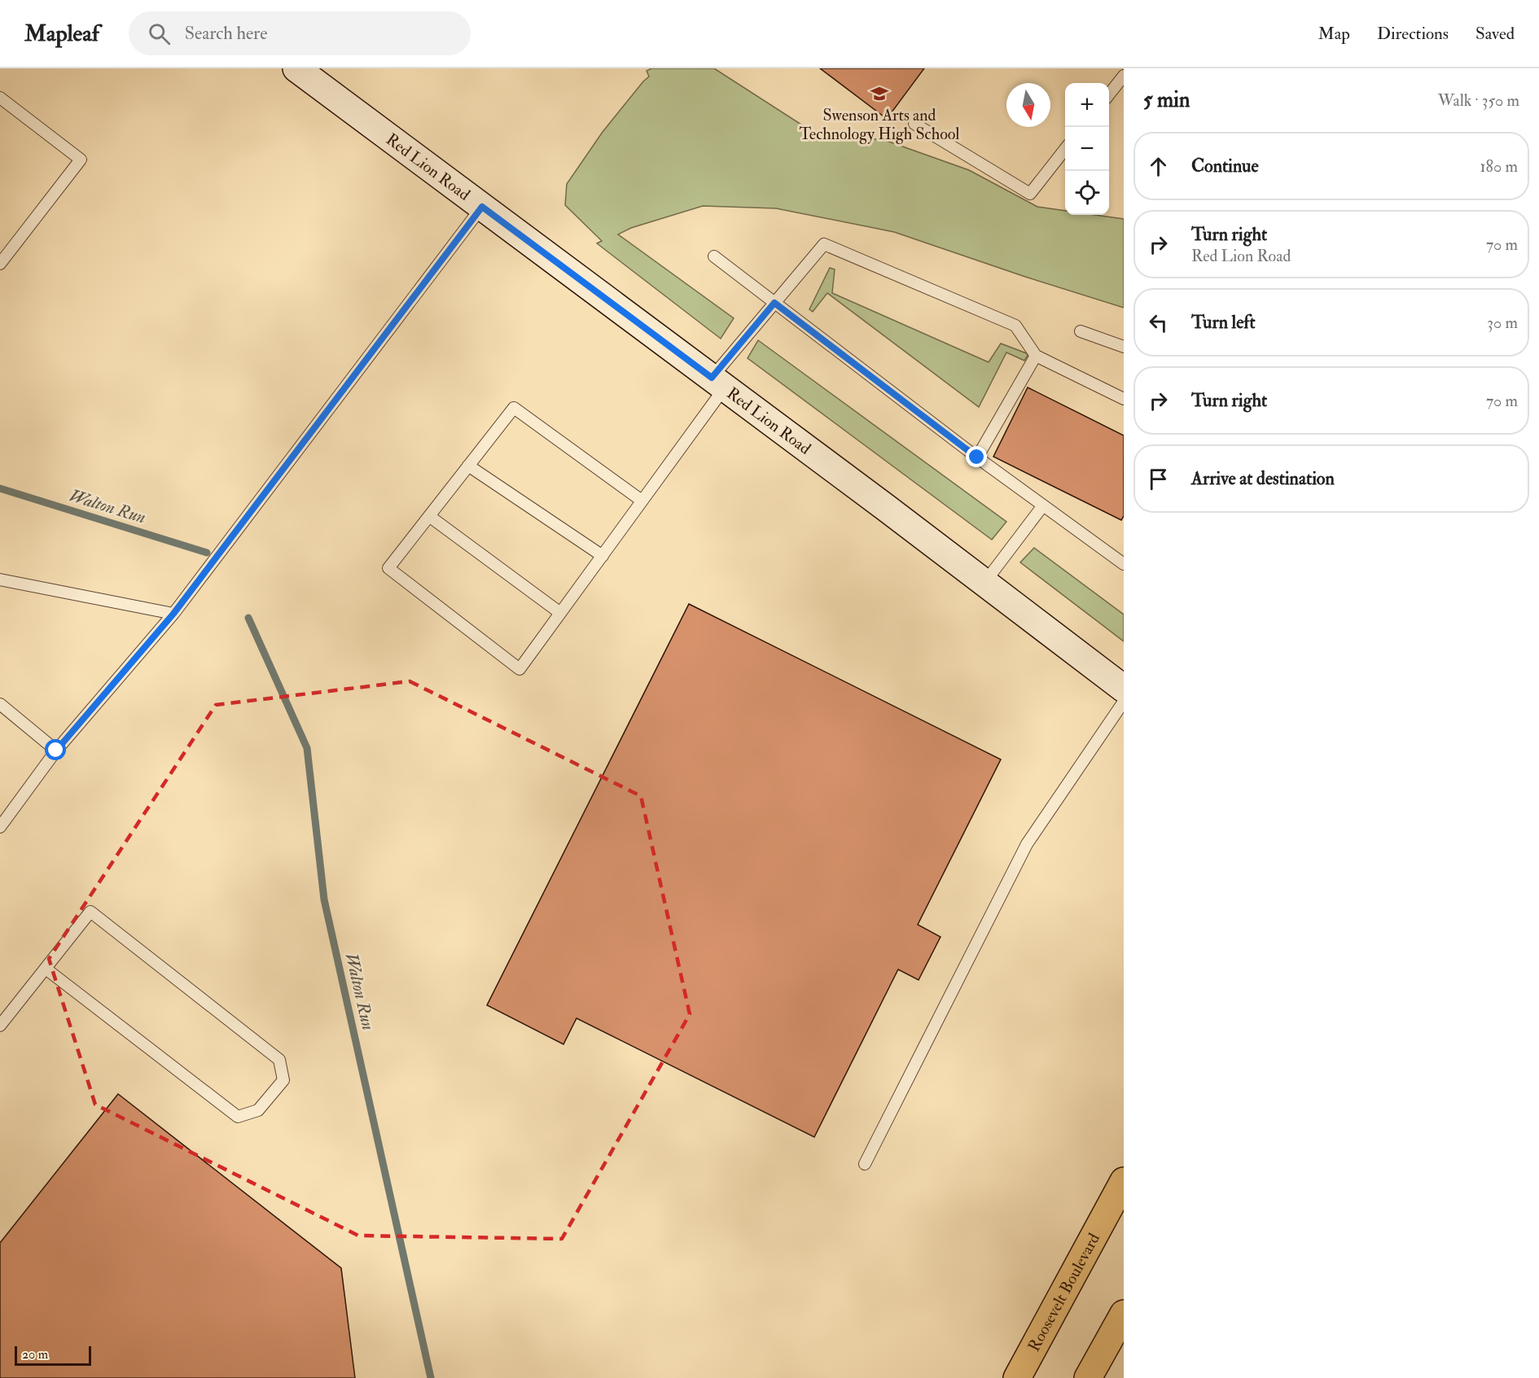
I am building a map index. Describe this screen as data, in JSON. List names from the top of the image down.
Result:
{
  "streets": {
    "highway": ["Roosevelt Boulevard"],
    "street": ["Red Lion Road"]
  },
  "water": ["Walton Run"],
  "places": {
    "school or university": ["Swenson Arts and Technology High School"]
  },
  "scale_bar": "20 m",
  "north": "bottom",
  "page": {
    "header": "Mapleaf",
    "search": "Search here",
    "nav": ["Map", "Directions", "Saved"],
    "heading": ["5 min", "Walk · 350 m"],
    "map_buttons": ["+", "−"],
    "list": [
      ["Continue", "180 m"],
      ["Turn right", "Red Lion Road", "70 m"],
      ["Turn left", "30 m"],
      ["Turn right", "70 m"],
      "Arrive at destination"
    ],
    "scale": "20 m"
  }
}
